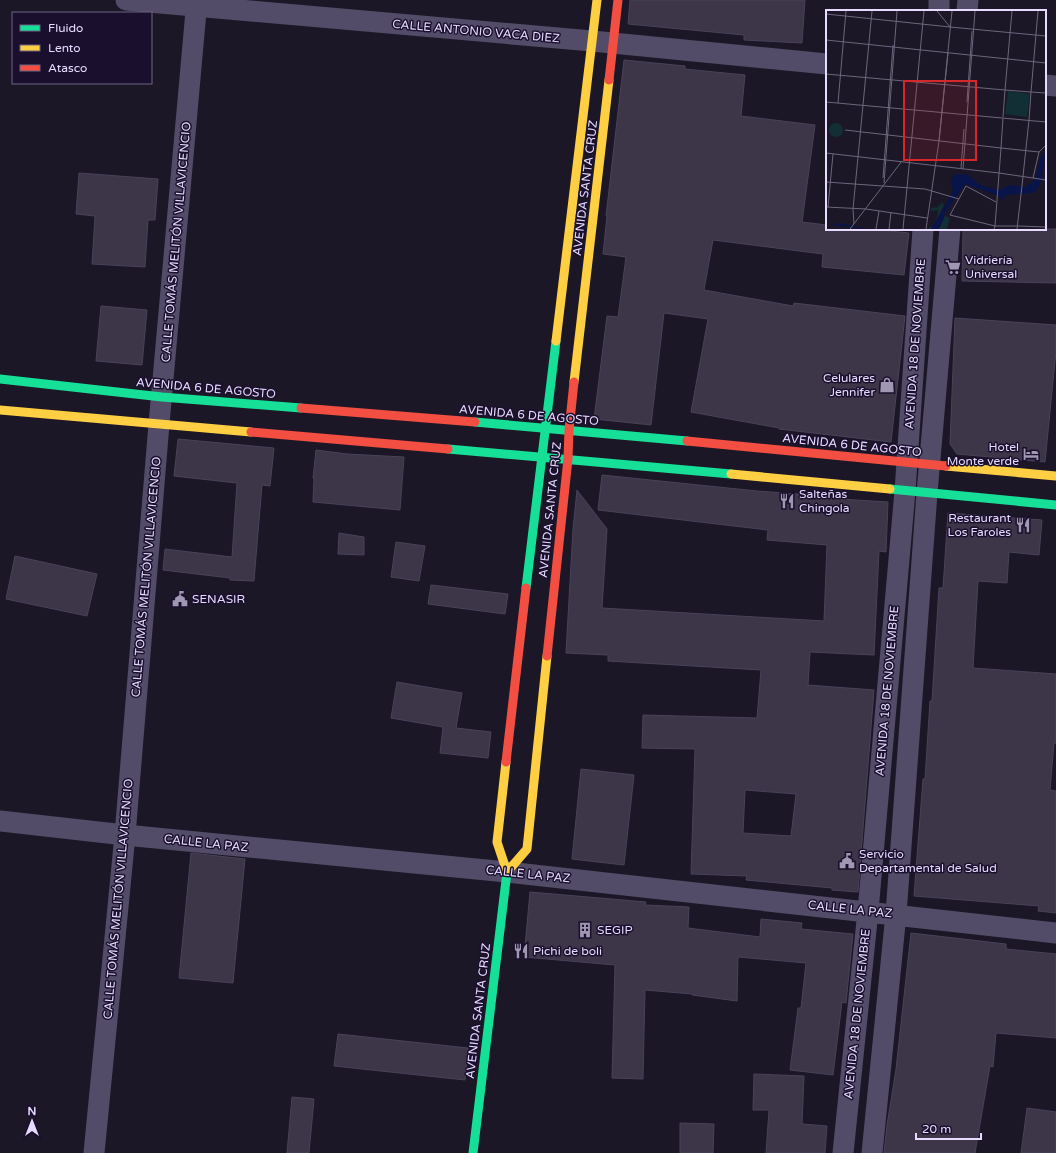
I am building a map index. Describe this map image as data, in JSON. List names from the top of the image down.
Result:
{
  "streets": {
    "main road": ["AVENIDA SANTA CRUZ", "AVENIDA 6 DE AGOSTO"],
    "street": [
      "CALLE ANTONIO VACA DIEZ",
      "CALLE TOMÁS MELITÓN VILLAVICENCIO",
      "AVENIDA 18 DE NOVIEMBRE",
      "CALLE LA PAZ"
    ]
  },
  "crossings": [
    ["CALLE ANTONIO VACA DIEZ", "AVENIDA SANTA CRUZ"],
    ["CALLE ANTONIO VACA DIEZ", "CALLE TOMÁS MELITÓN VILLAVICENCIO"],
    ["AVENIDA SANTA CRUZ", "AVENIDA 6 DE AGOSTO"],
    ["AVENIDA SANTA CRUZ", "CALLE LA PAZ"],
    ["CALLE TOMÁS MELITÓN VILLAVICENCIO", "AVENIDA 6 DE AGOSTO"],
    ["CALLE TOMÁS MELITÓN VILLAVICENCIO", "CALLE LA PAZ"],
    ["AVENIDA 18 DE NOVIEMBRE", "AVENIDA 6 DE AGOSTO"],
    ["AVENIDA 18 DE NOVIEMBRE", "CALLE LA PAZ"]
  ],
  "places": {
    "supermarket": ["Vidriería Universal"],
    "shop": ["Celulares Jennifer"],
    "hotel": ["Hotel Monte verde"],
    "restaurant": ["Salteñas Chingola", "Restaurant Los Faroles", "Pichi de boli"],
    "public building": ["SENASIR", "Servicio Departamental de Salud"],
    "building": ["SEGIP"]
  },
  "legend": ["Fluido", "Lento", "Atasco"],
  "scale_bar": "20 m",
  "north": "top"
}
